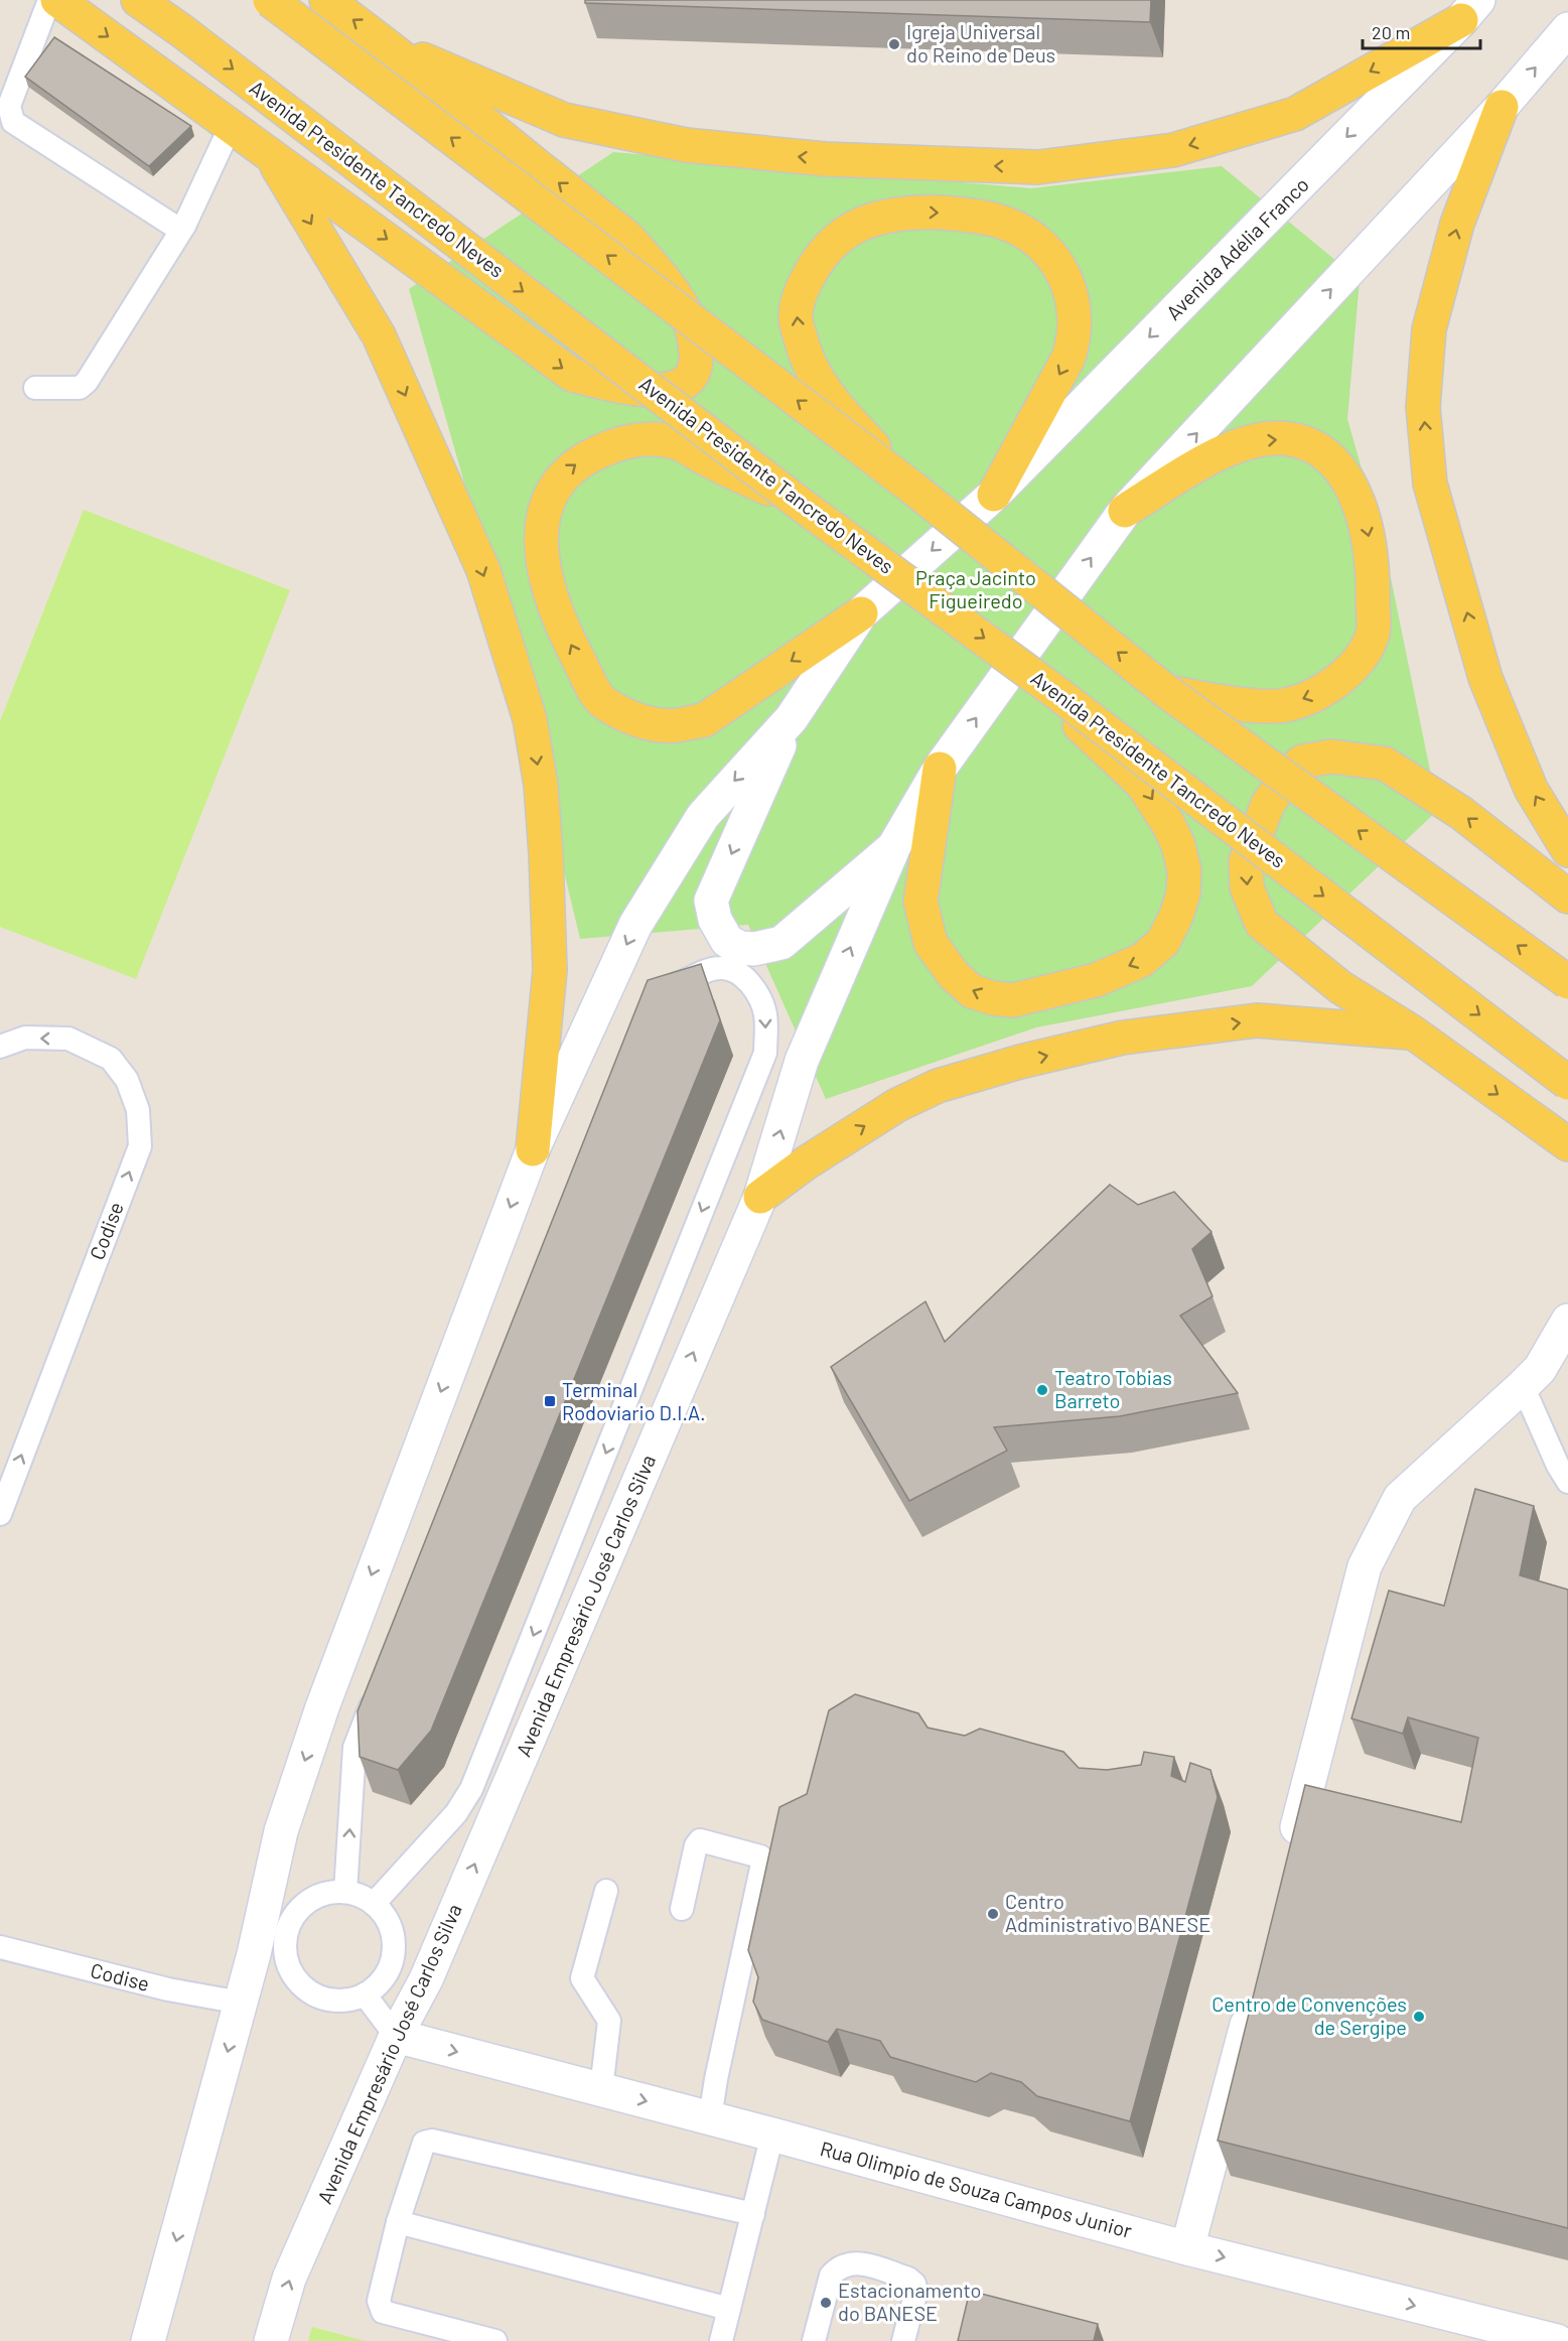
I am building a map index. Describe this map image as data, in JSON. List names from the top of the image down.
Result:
{
  "streets": {
    "main road": [
      "Avenida Presidente Tancredo Neves",
      "Avenida Adélia Franco",
      "Avenida Empresário José Carlos Silva",
      "Rua Olimpio de Souza Campos Junior"
    ],
    "lane": ["Codise"]
  },
  "crossings": [
    ["Avenida Empresário José Carlos Silva", "Rua Olimpio de Souza Campos Junior"]
  ],
  "one_way": ["Rua Olimpio de Souza Campos Junior"],
  "parks": ["Praça Jacinto Figueiredo"],
  "places": {
    "other": [
      "Igreja Universal do Reino de Deus",
      "Teatro Tobias Barreto",
      "Centro Administrativo BANESE",
      "Centro de Convenções de Sergipe",
      "Estacionamento do BANESE"
    ],
    "transit": ["Terminal Rodoviario D.I.A."]
  },
  "scale_bar": "20 m"
}
